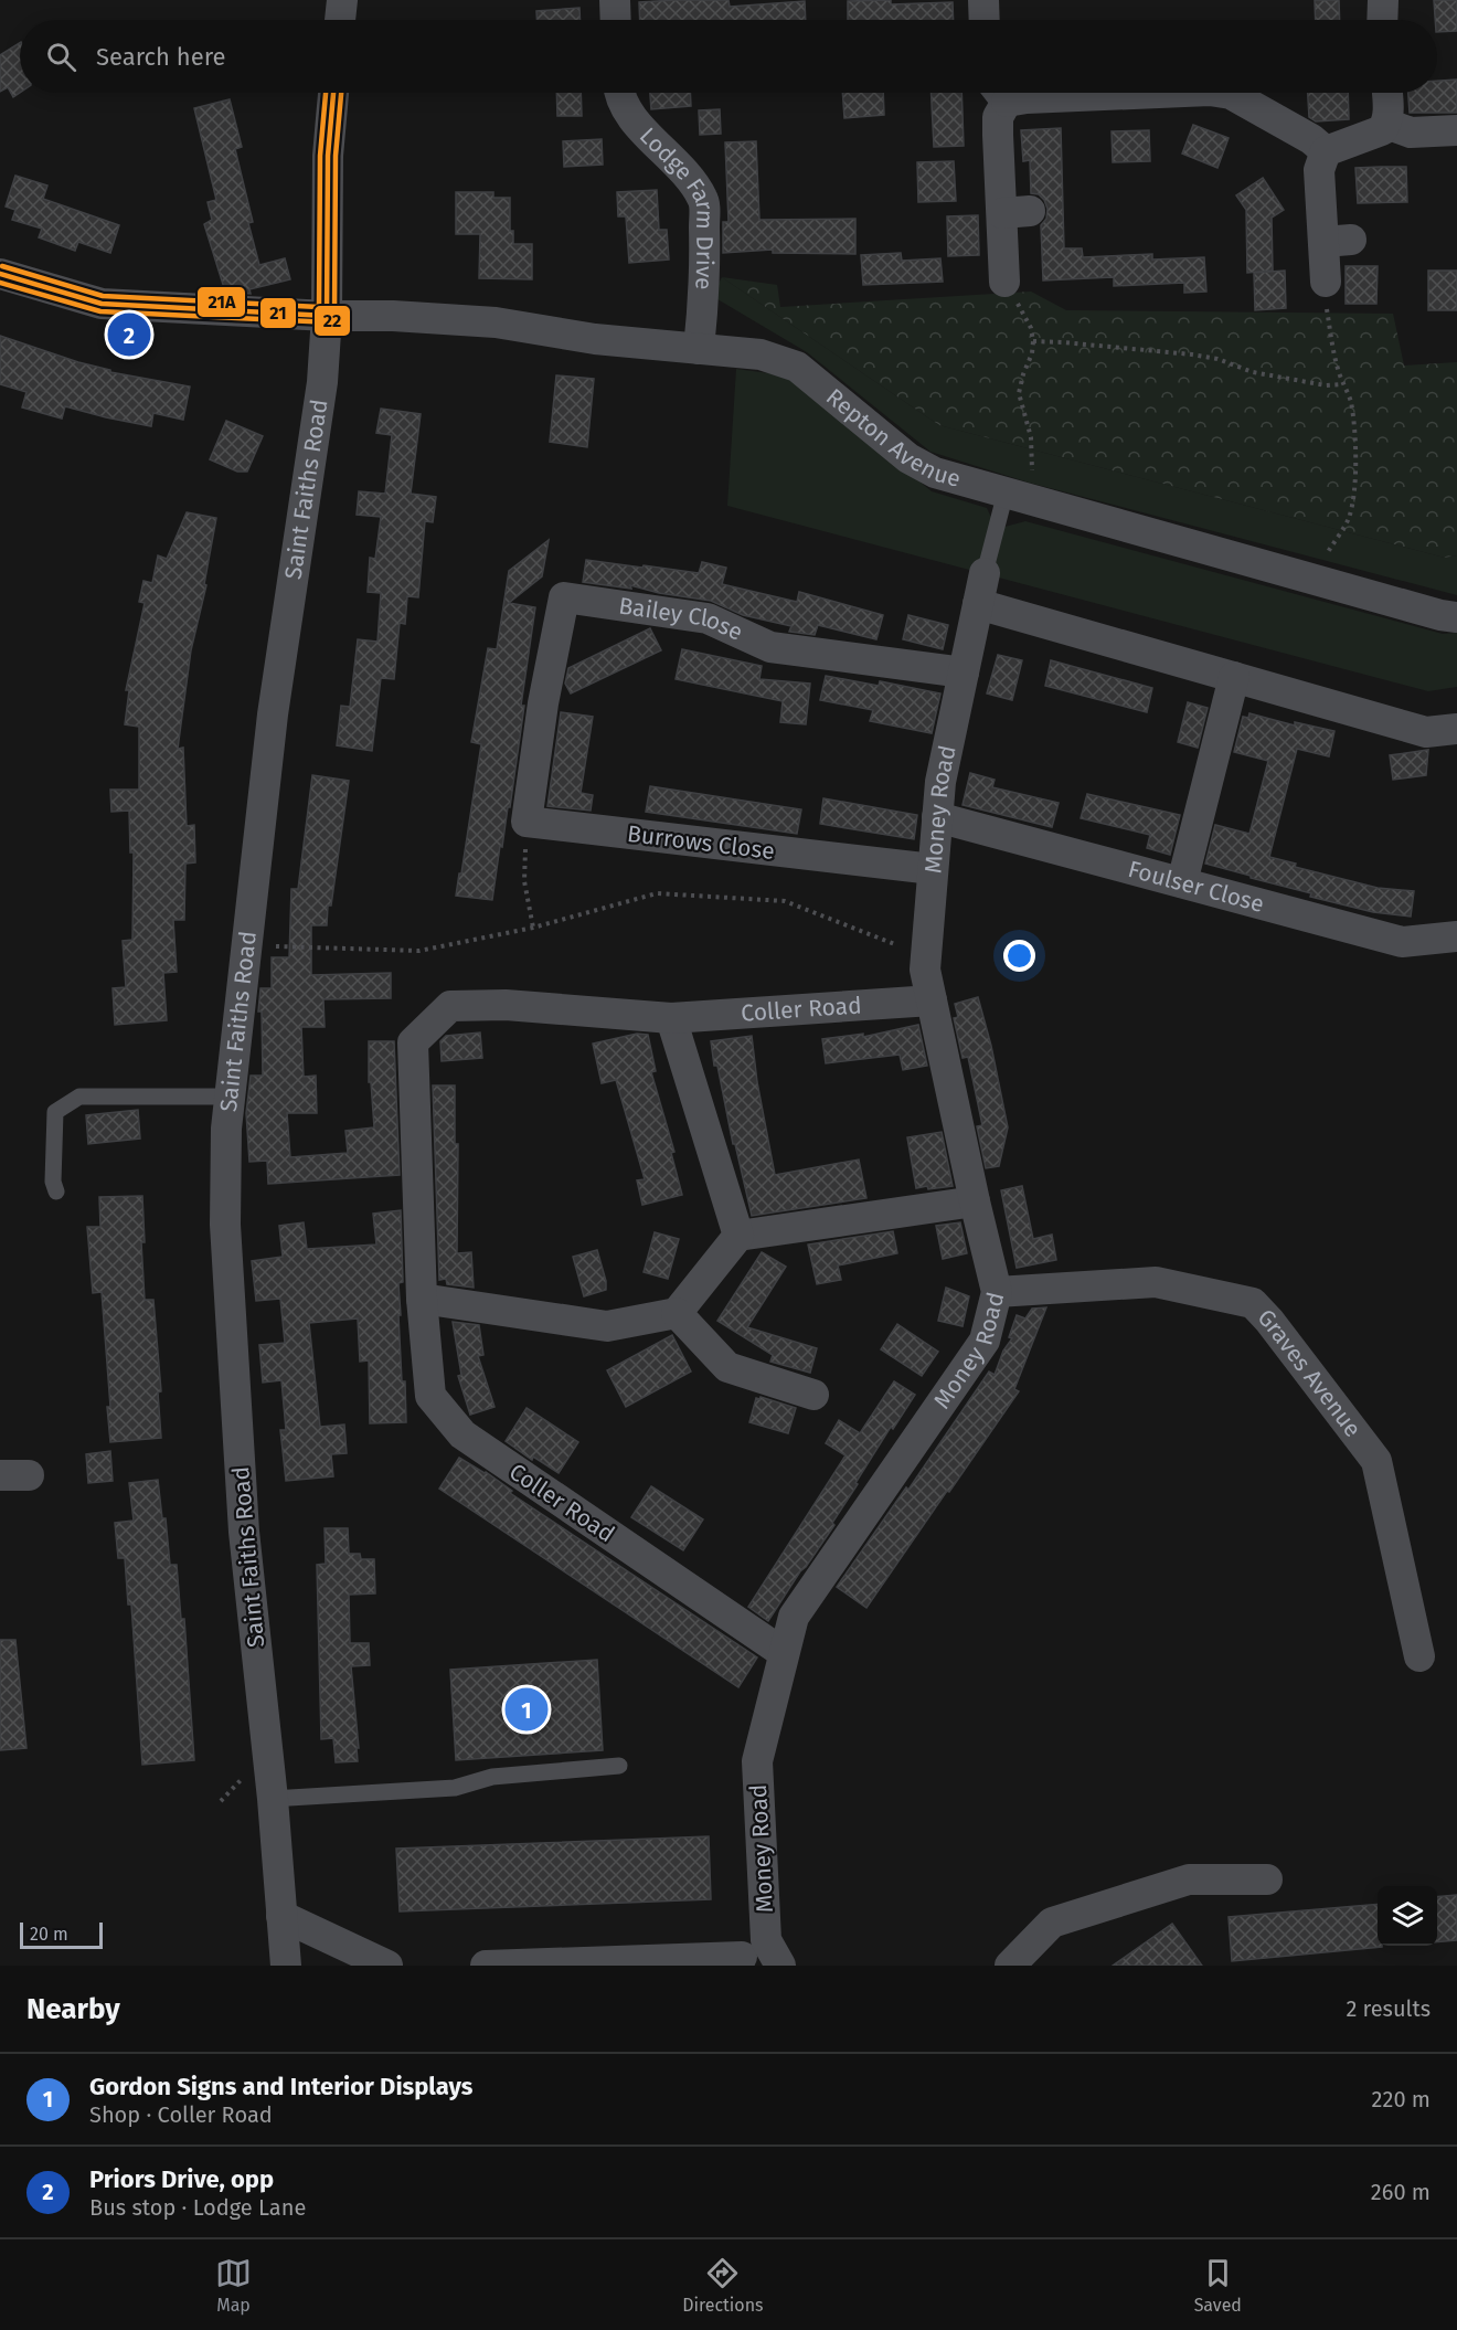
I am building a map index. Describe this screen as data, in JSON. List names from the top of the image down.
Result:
{
  "streets": {
    "street": [
      "Lodge Farm Drive",
      "Repton Avenue",
      "Saint Faiths Road",
      "Bailey Close",
      "Money Road",
      "Burrows Close",
      "Foulser Close",
      "Coller Road",
      "Graves Avenue"
    ]
  },
  "crossings": [
    ["Lodge Farm Drive", "Repton Avenue"],
    ["Repton Avenue", "Saint Faiths Road"],
    ["Bailey Close", "Money Road"],
    ["Bailey Close", "Burrows Close"],
    ["Money Road", "Burrows Close"],
    ["Money Road", "Foulser Close"],
    ["Money Road", "Coller Road"],
    ["Money Road", "Graves Avenue"]
  ],
  "lines": ["transit line 21", "transit line 22", "transit line 21A"],
  "scale_bar": "20 m",
  "page": {
    "search": "Search here",
    "pins": ["2", "1"],
    "scale": "20 m",
    "heading": ["Nearby", "2 results"],
    "list": [
      {
        "mark": "1",
        "name": "Gordon Signs and Interior Displays",
        "note": "Shop · Coller Road",
        "value": "220 m"
      },
      {
        "mark": "2",
        "name": "Priors Drive, opp",
        "note": "Bus stop · Lodge Lane",
        "value": "260 m"
      }
    ],
    "nav": ["Map", "Directions", "Saved"]
  }
}
